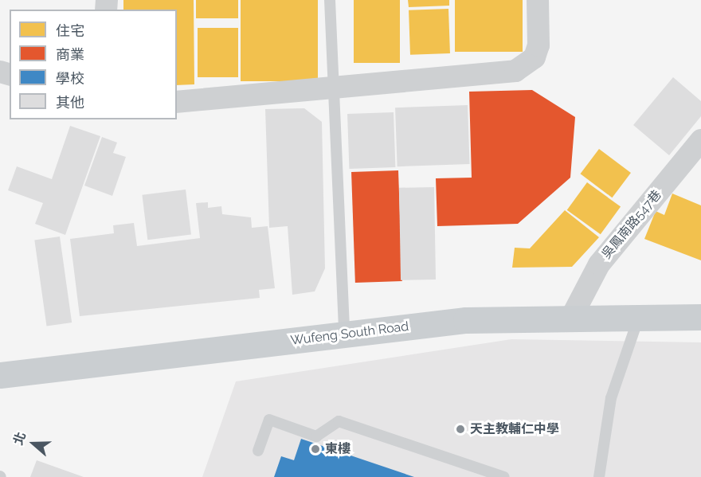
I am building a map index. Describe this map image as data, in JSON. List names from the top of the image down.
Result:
{
  "streets": {
    "main road": ["Wufeng South Road"],
    "street": ["吳鳳南路547巷"]
  },
  "crossings": [
    ["吳鳳南路547巷", "Wufeng South Road"]
  ],
  "places": ["天主教輔仁中學", "東樓"],
  "legend": [
    "住宅",
    "商業",
    "學校",
    "其他"
  ],
  "north": "left"
}
